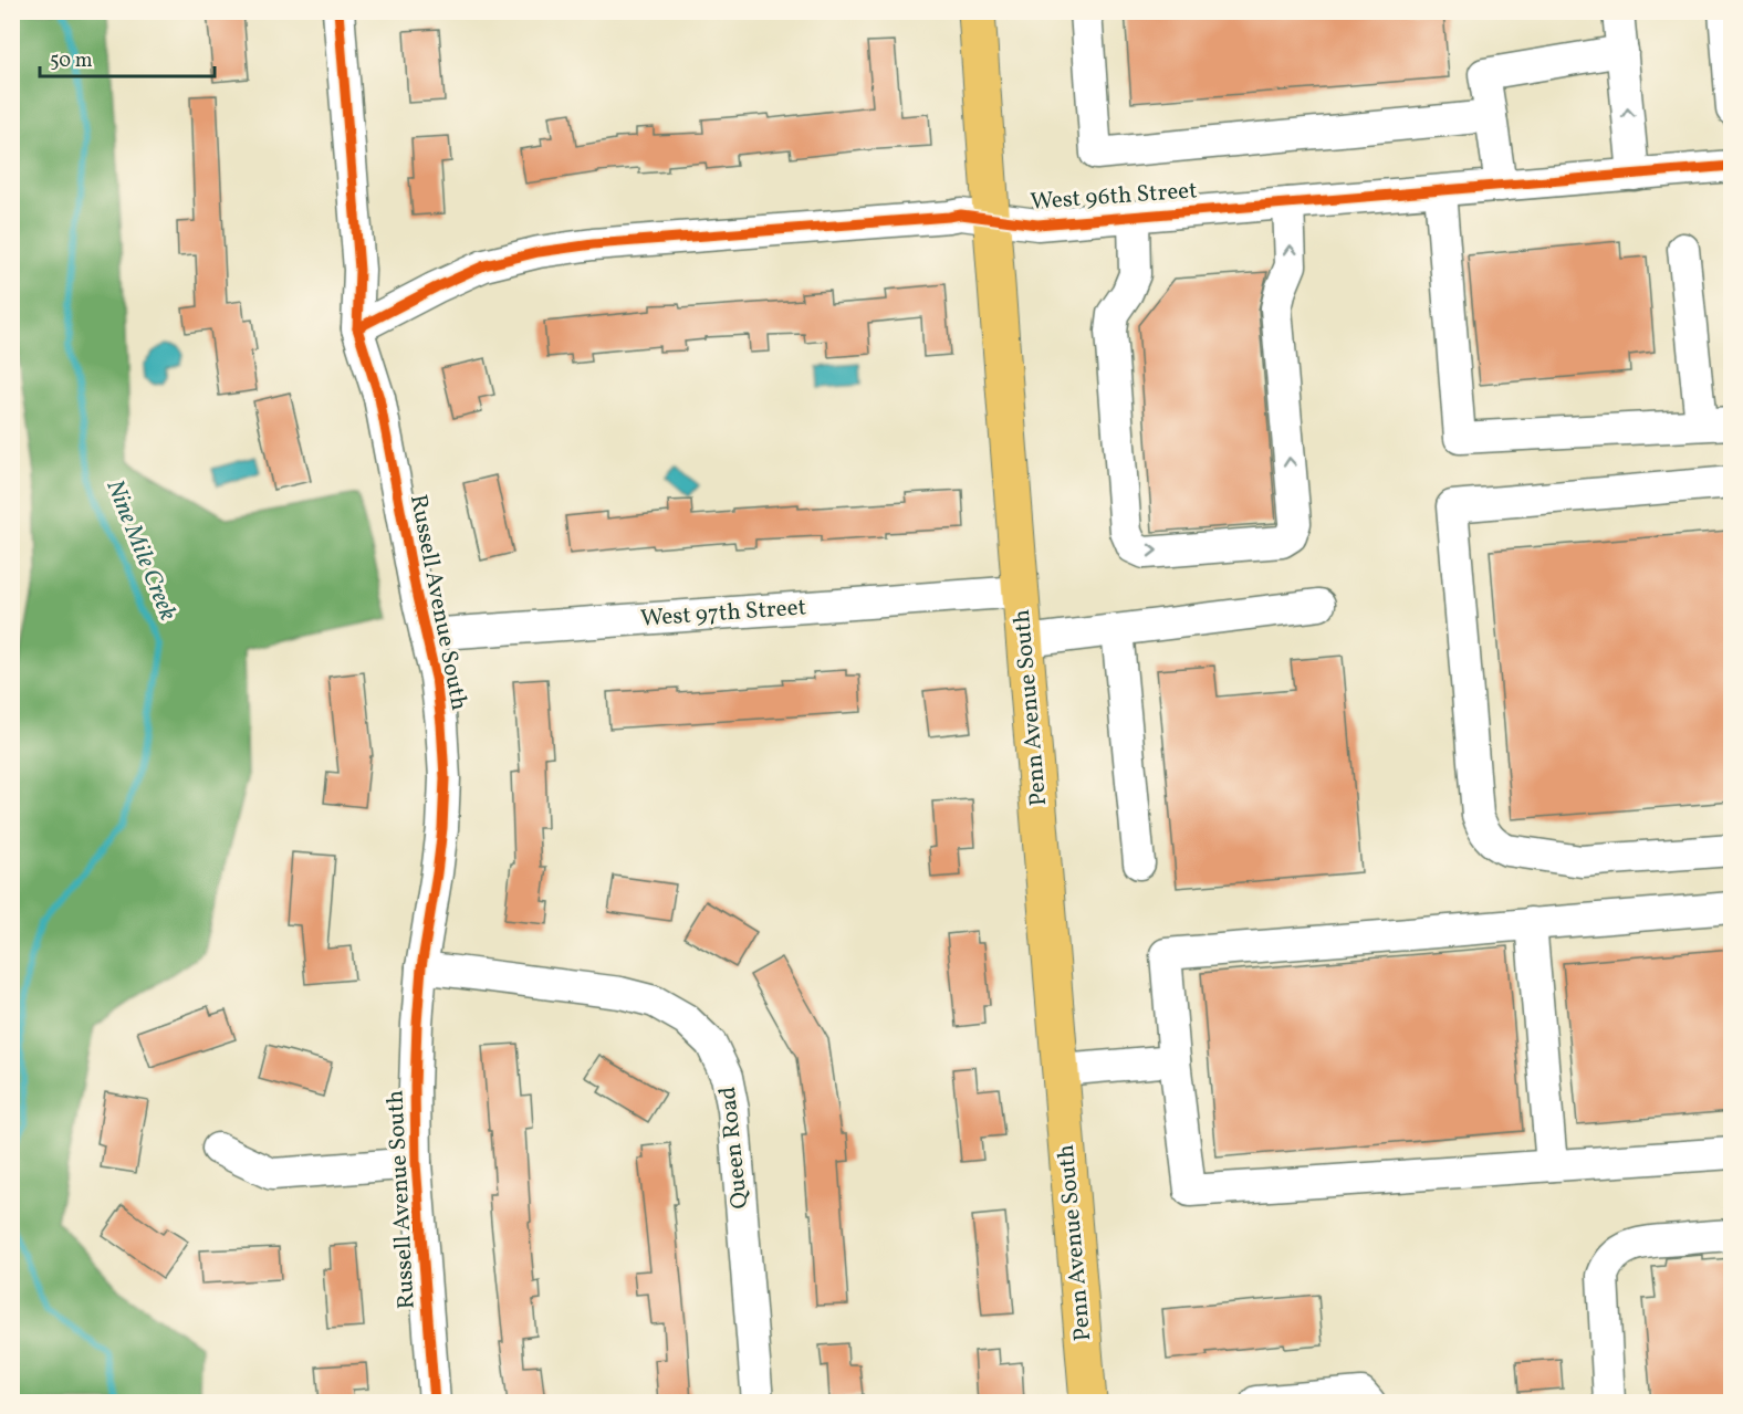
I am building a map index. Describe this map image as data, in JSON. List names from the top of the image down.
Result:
{
  "streets": {
    "main road": ["Penn Avenue South"],
    "street": [
      "West 96th Street",
      "Russell Avenue South",
      "West 97th Street",
      "Queen Road"
    ]
  },
  "crossings": [
    ["West 96th Street", "Russell Avenue South"],
    ["West 96th Street", "Penn Avenue South"],
    ["Russell Avenue South", "West 97th Street"],
    ["Russell Avenue South", "Queen Road"],
    ["West 97th Street", "Penn Avenue South"]
  ],
  "water": ["Nine Mile Creek"],
  "scale_bar": "50 m"
}
